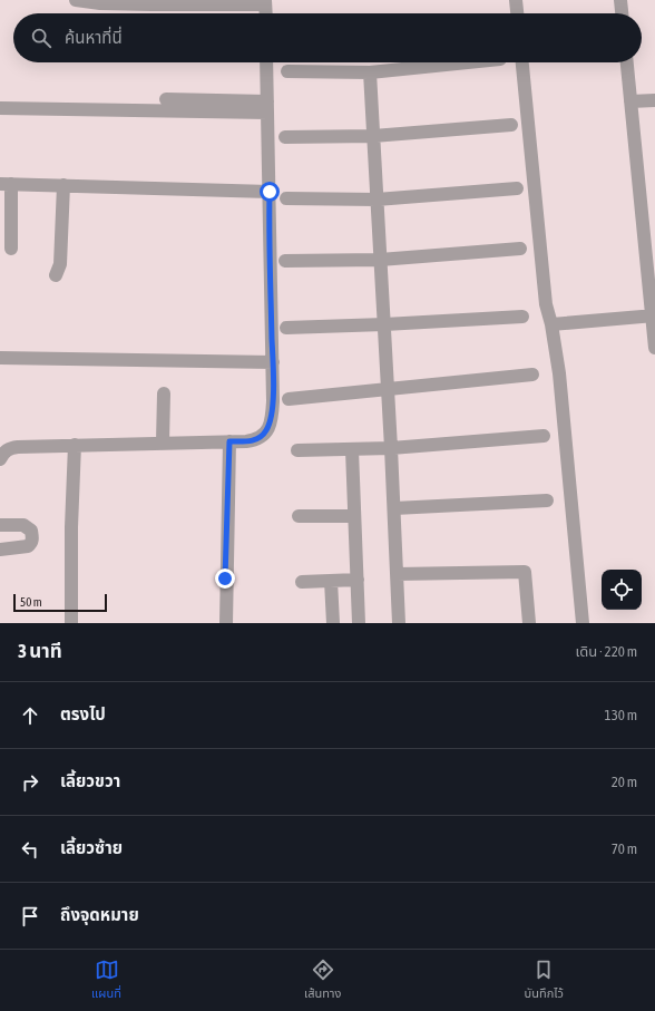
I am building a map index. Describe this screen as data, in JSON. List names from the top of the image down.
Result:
{
  "scale_bar": "50 m",
  "page": {
    "search": "ค้นหาที่นี่",
    "scale": "50 m",
    "heading": ["3 นาที", "เดิน · 220 m"],
    "list": [
      ["ตรงไป", "130 m"],
      ["เลี้ยวขวา", "20 m"],
      ["เลี้ยวซ้าย", "70 m"],
      "ถึงจุดหมาย"
    ],
    "nav": ["แผนที่", "เส้นทาง", "บันทึกไว้"]
  }
}
